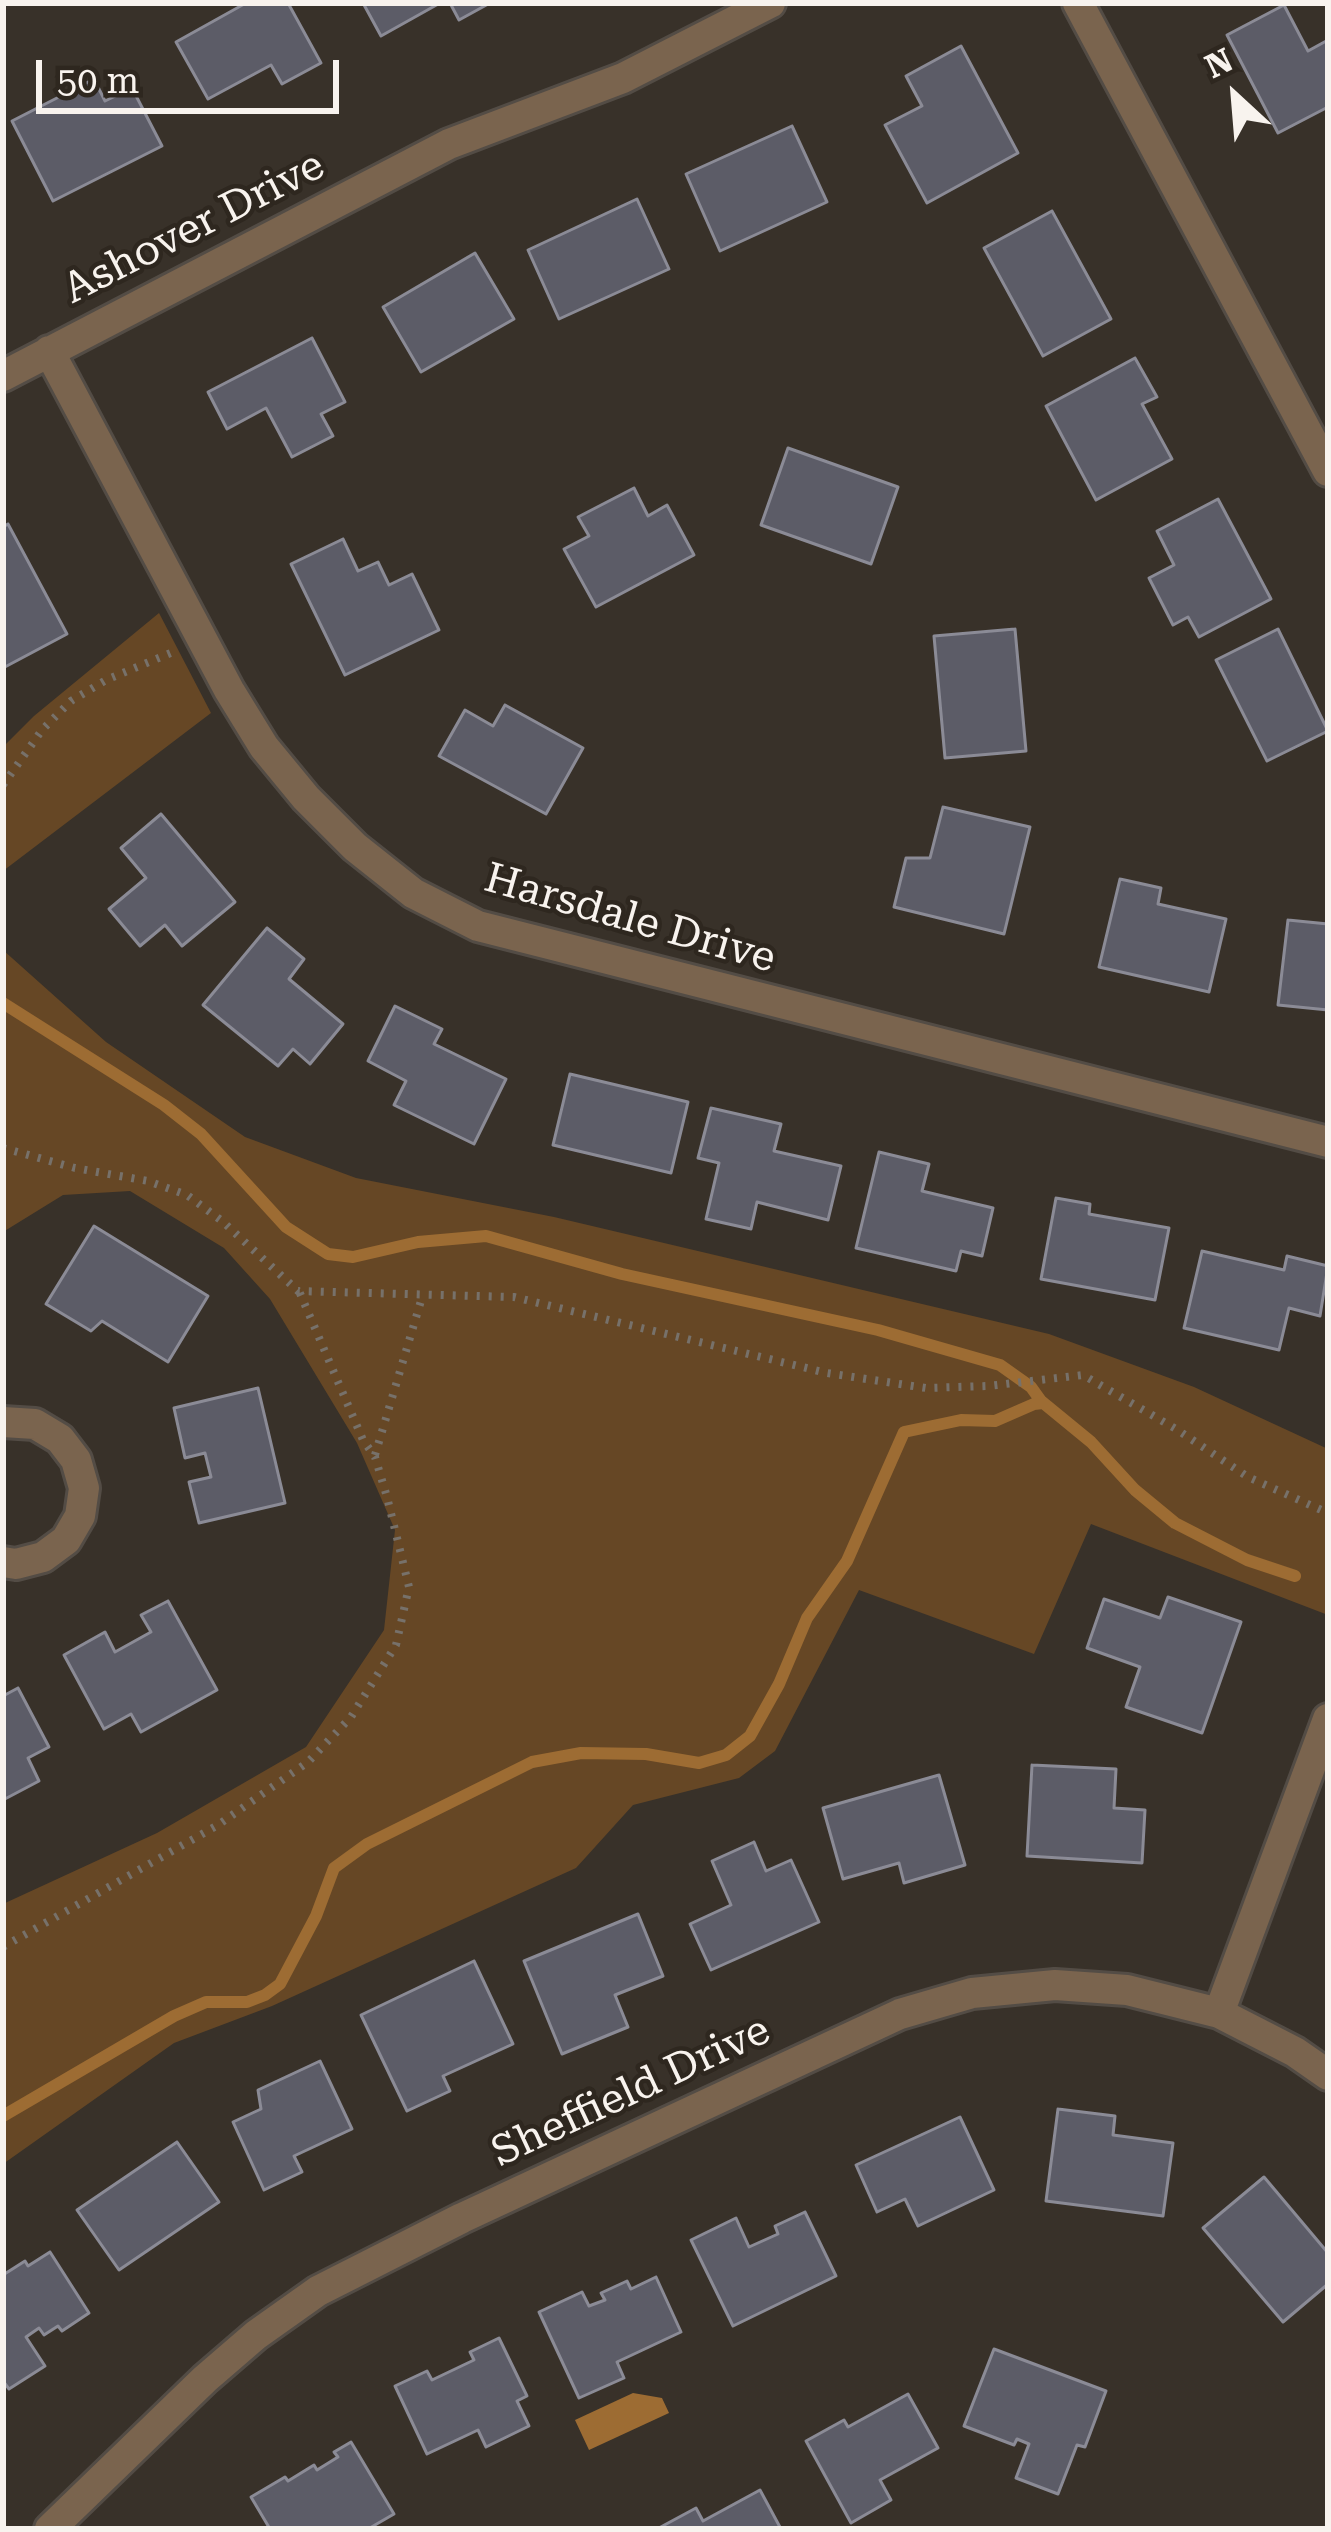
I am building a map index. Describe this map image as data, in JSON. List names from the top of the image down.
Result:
{
  "streets": {
    "street": ["Ashover Drive", "Harsdale Drive", "Sheffield Drive"]
  },
  "crossings": [
    ["Ashover Drive", "Harsdale Drive"]
  ],
  "scale_bar": "50 m",
  "north": "top left"
}
